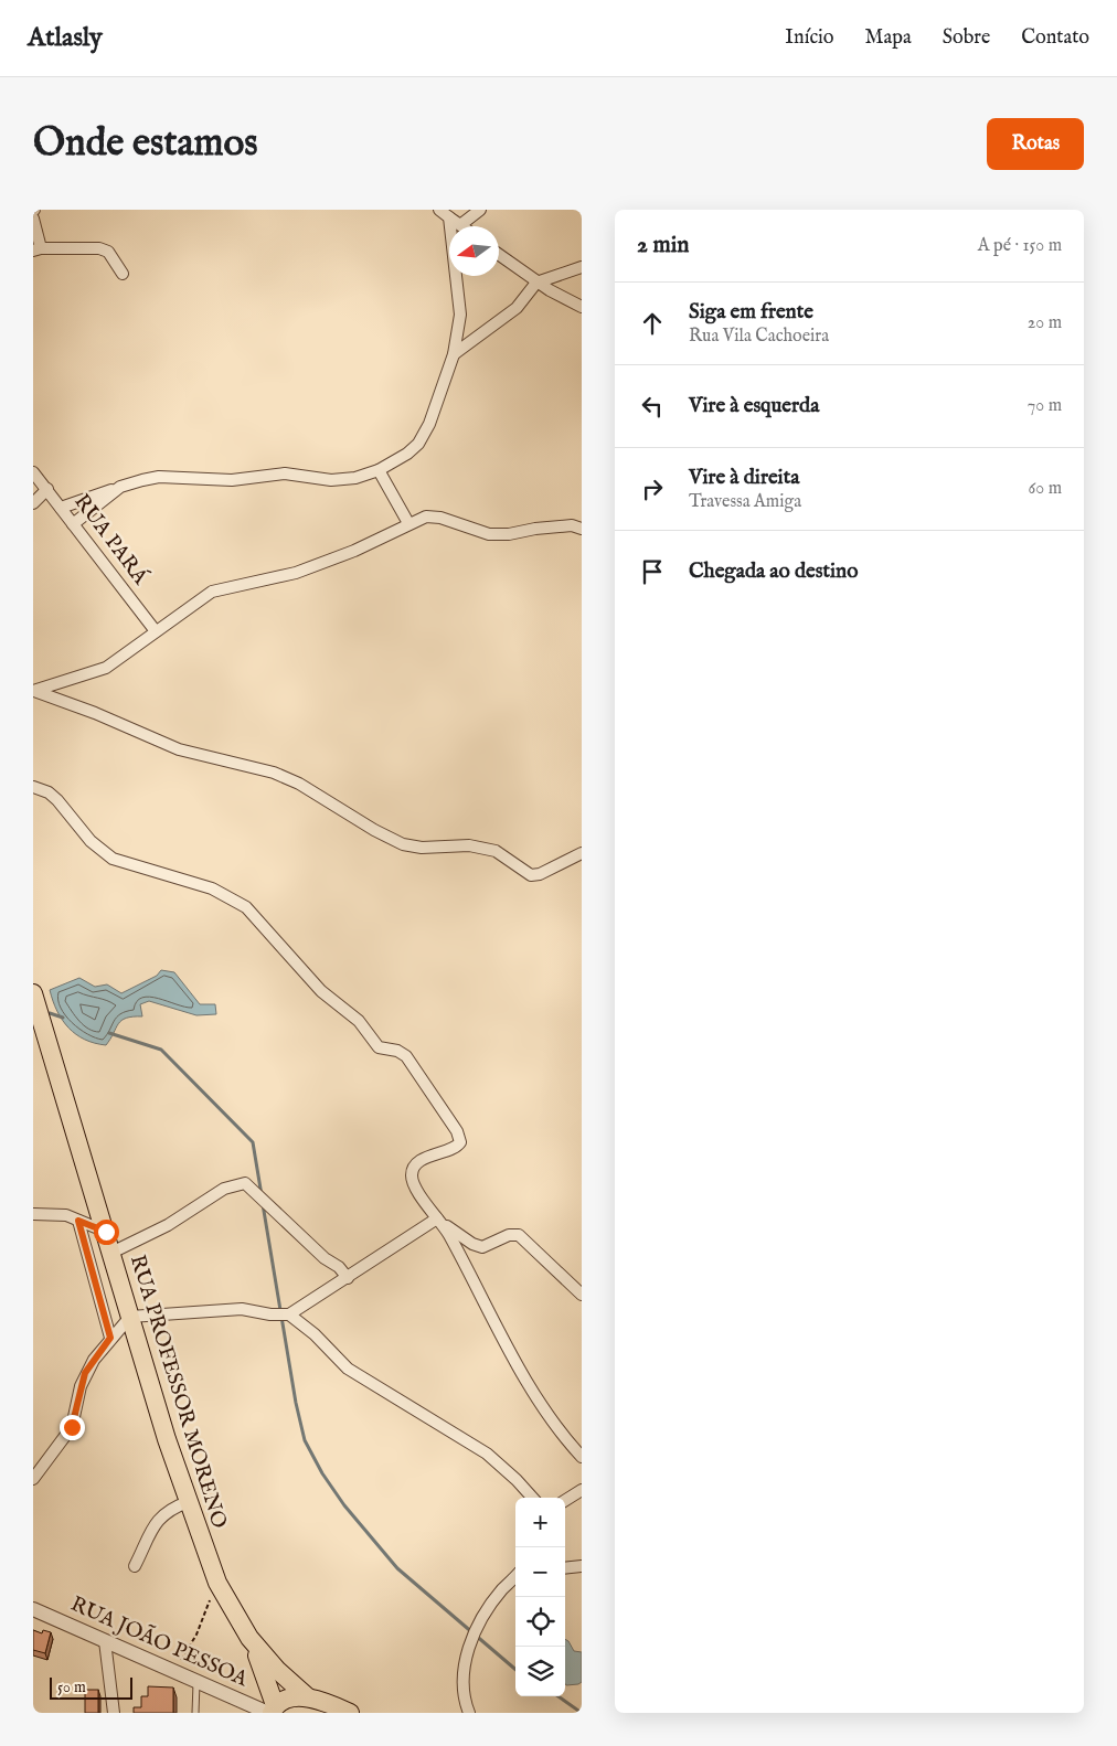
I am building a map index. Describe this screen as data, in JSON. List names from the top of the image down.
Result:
{
  "streets": {
    "highway": ["RUA PROFESSOR MORENO"],
    "street": ["RUA PARÁ", "RUA JOÃO PESSOA"]
  },
  "scale_bar": "50 m",
  "north": "left",
  "page": {
    "header": "Atlasly",
    "nav": [
      "Início",
      "Mapa",
      "Sobre",
      "Contato"
    ],
    "buttons": "Rotas",
    "title": "Onde estamos",
    "heading": ["2 min", "A pé · 150 m"],
    "list": [
      ["Siga em frente", "Rua Vila Cachoeira", "20 m"],
      ["Vire à esquerda", "70 m"],
      ["Vire à direita", "Travessa Amiga", "60 m"],
      "Chegada ao destino"
    ],
    "map_buttons": ["+", "−"],
    "scale": "50 m"
  }
}
